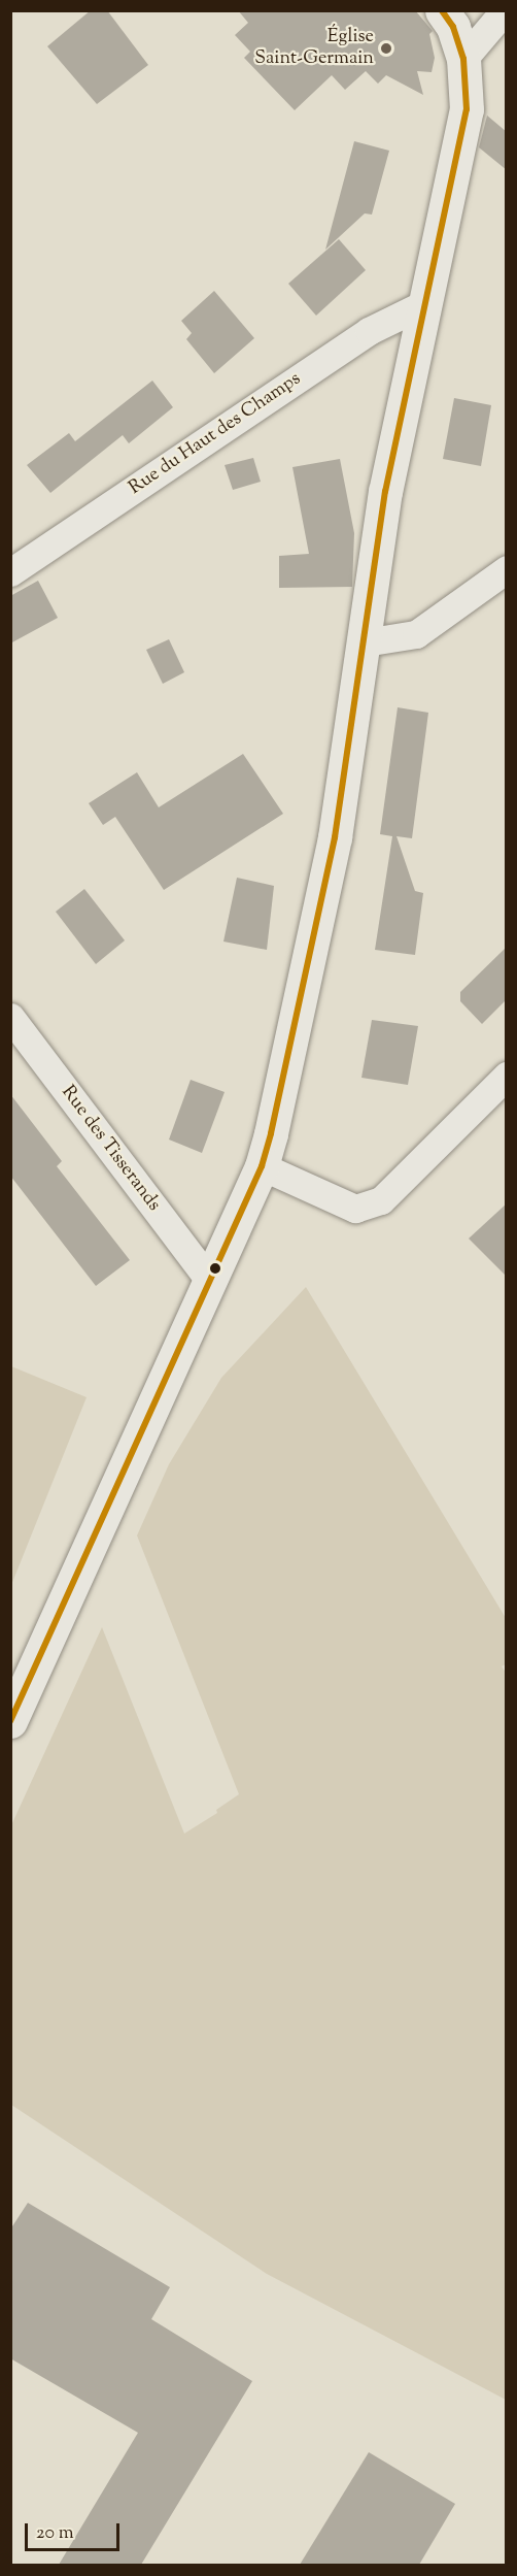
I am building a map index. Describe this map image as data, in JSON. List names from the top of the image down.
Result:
{
  "streets": {
    "street": ["Rue du Haut des Champs", "Rue des Tisserands"]
  },
  "places": ["Église Saint-Germain"],
  "scale_bar": "20 m"
}
